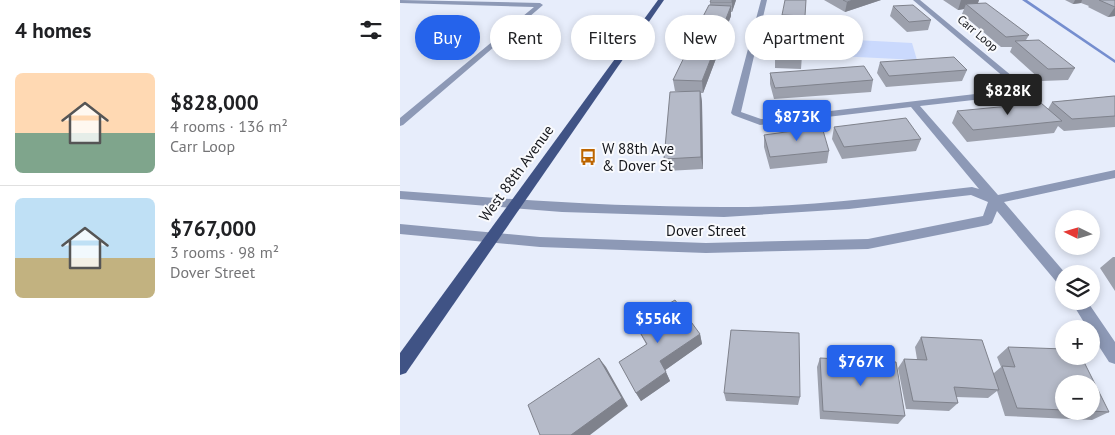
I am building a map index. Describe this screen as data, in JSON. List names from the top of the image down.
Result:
{
  "streets": {
    "main road": ["West 88th Avenue"],
    "street": ["Carr Loop", "Dover Street"]
  },
  "crossings": [
    ["West 88th Avenue", "Dover Street"]
  ],
  "places": {
    "bus stop": ["W 88th Ave & Dover St"]
  },
  "north": "left",
  "page": {
    "heading": "4 homes",
    "chip": [
      "Buy",
      "Rent",
      "Filters",
      "New",
      "Apartment"
    ],
    "list": [
      {
        "name": "$828,000",
        "note": "4 rooms · 136 m² · Carr Loop"
      },
      {
        "name": "$767,000",
        "note": "3 rooms · 98 m² · Dover Street"
      }
    ],
    "price": [
      "$828K",
      "$873K",
      "$556K",
      "$767K"
    ],
    "map_buttons": ["+", "−"]
  }
}
